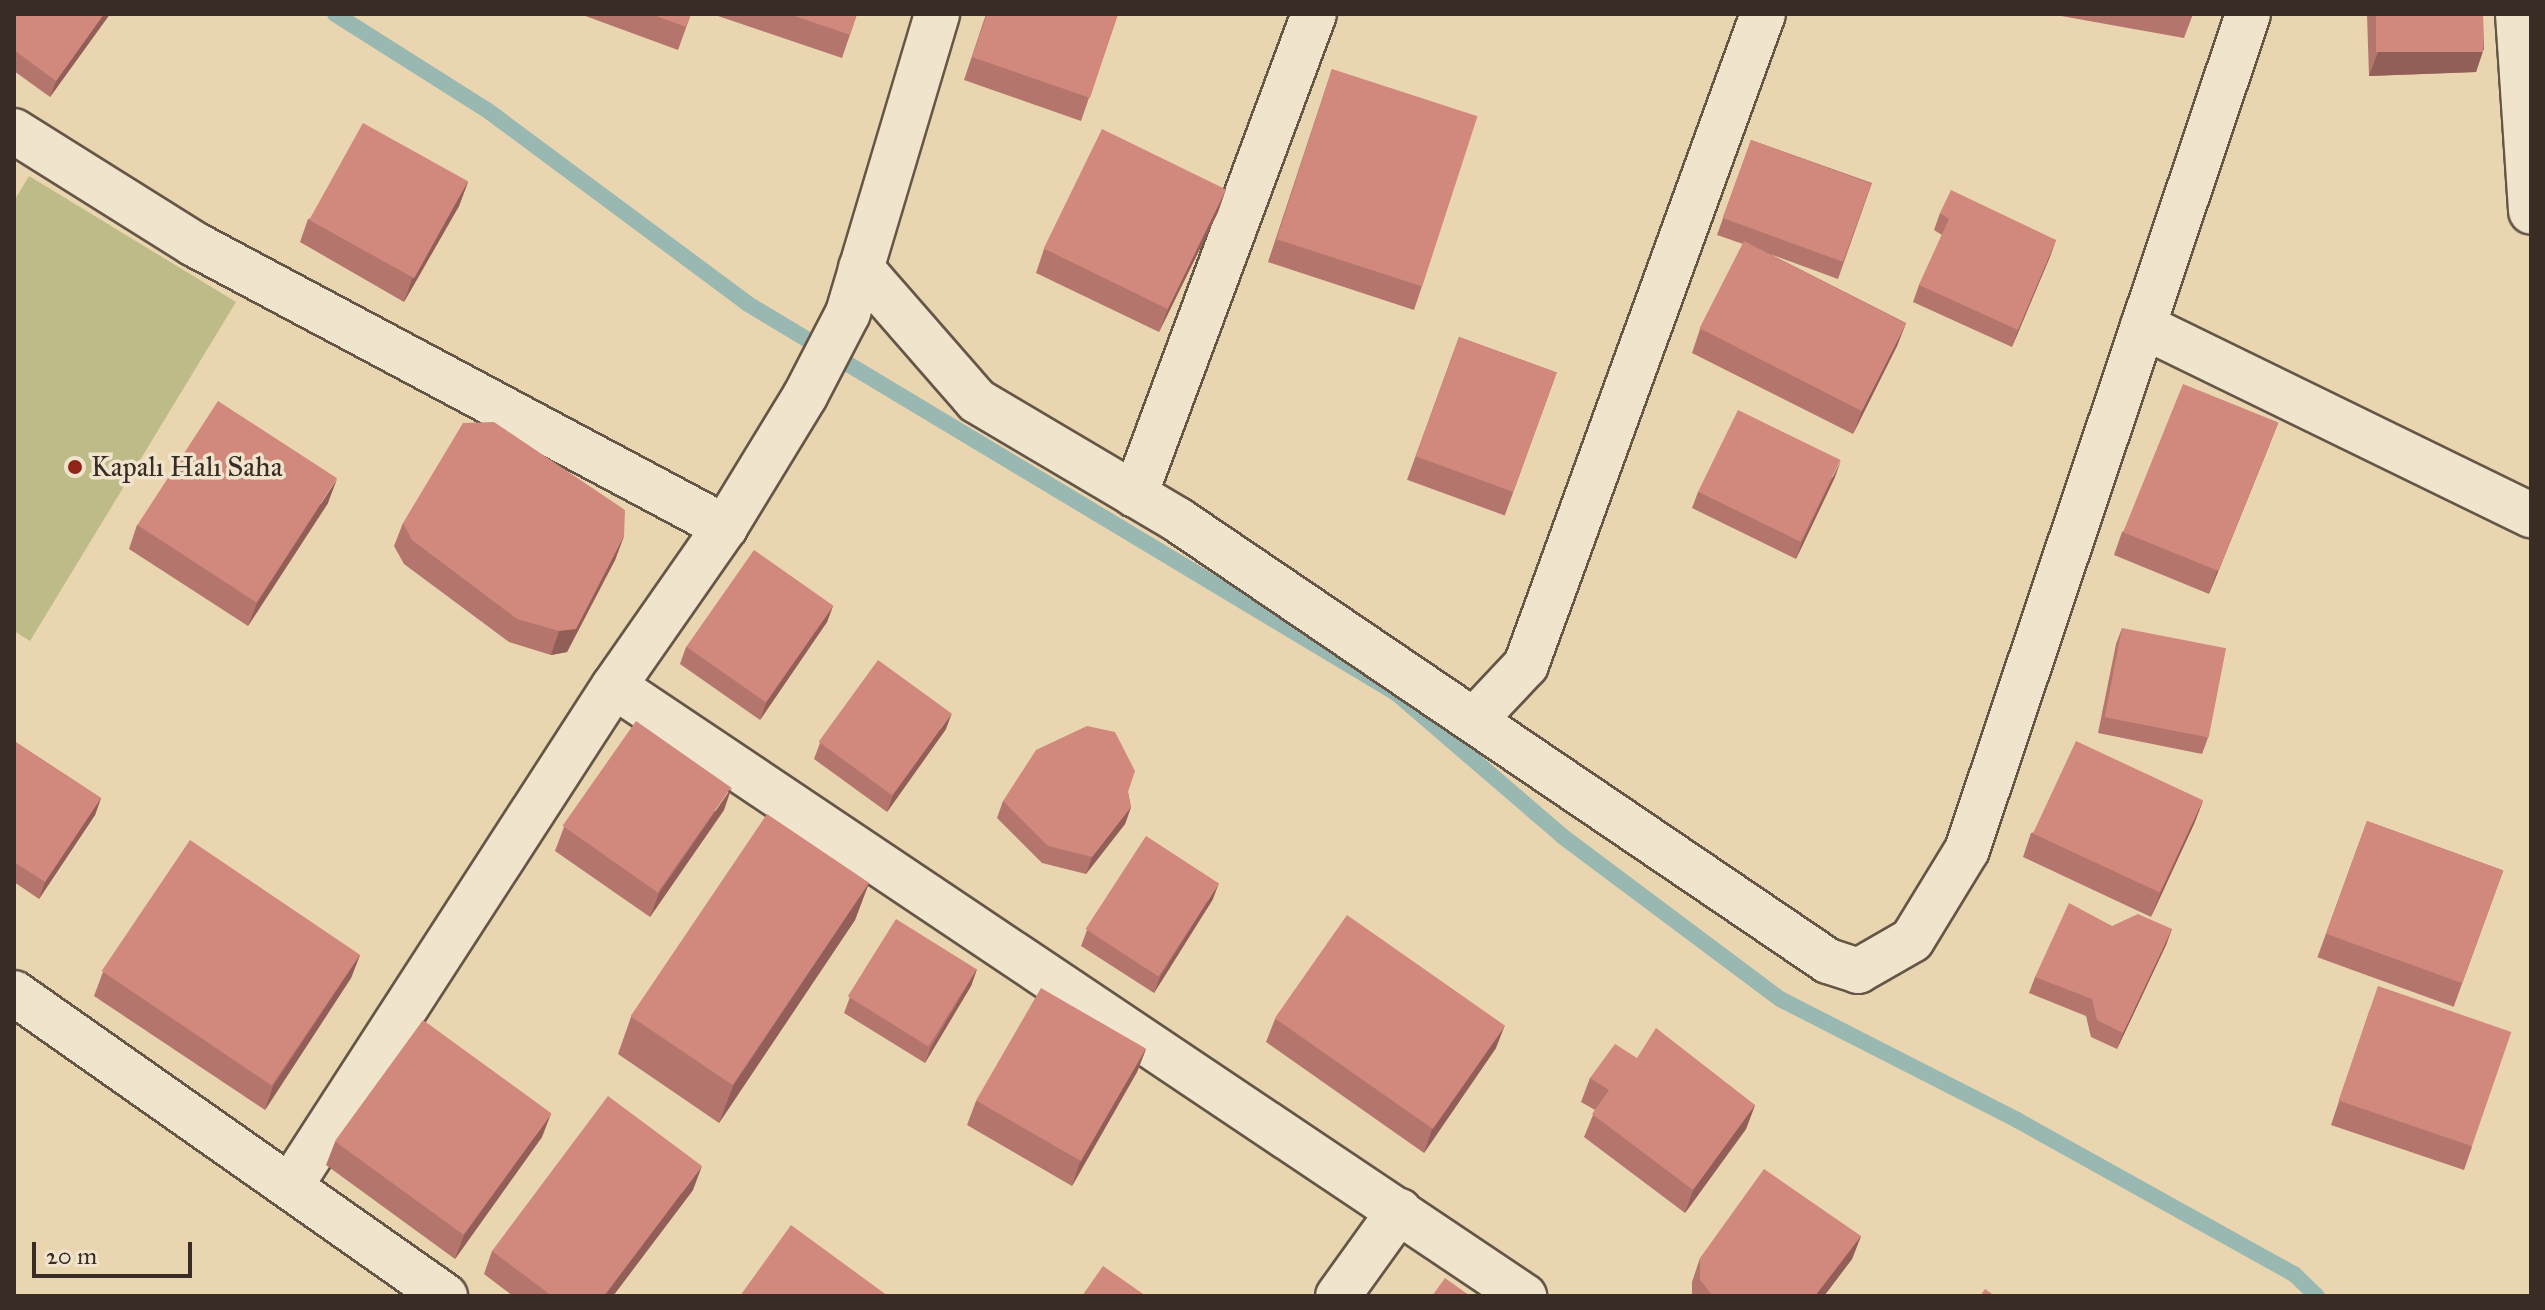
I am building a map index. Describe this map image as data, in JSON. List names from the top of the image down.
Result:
{
  "places": ["Kapalı Halı Saha"],
  "scale_bar": "20 m"
}
